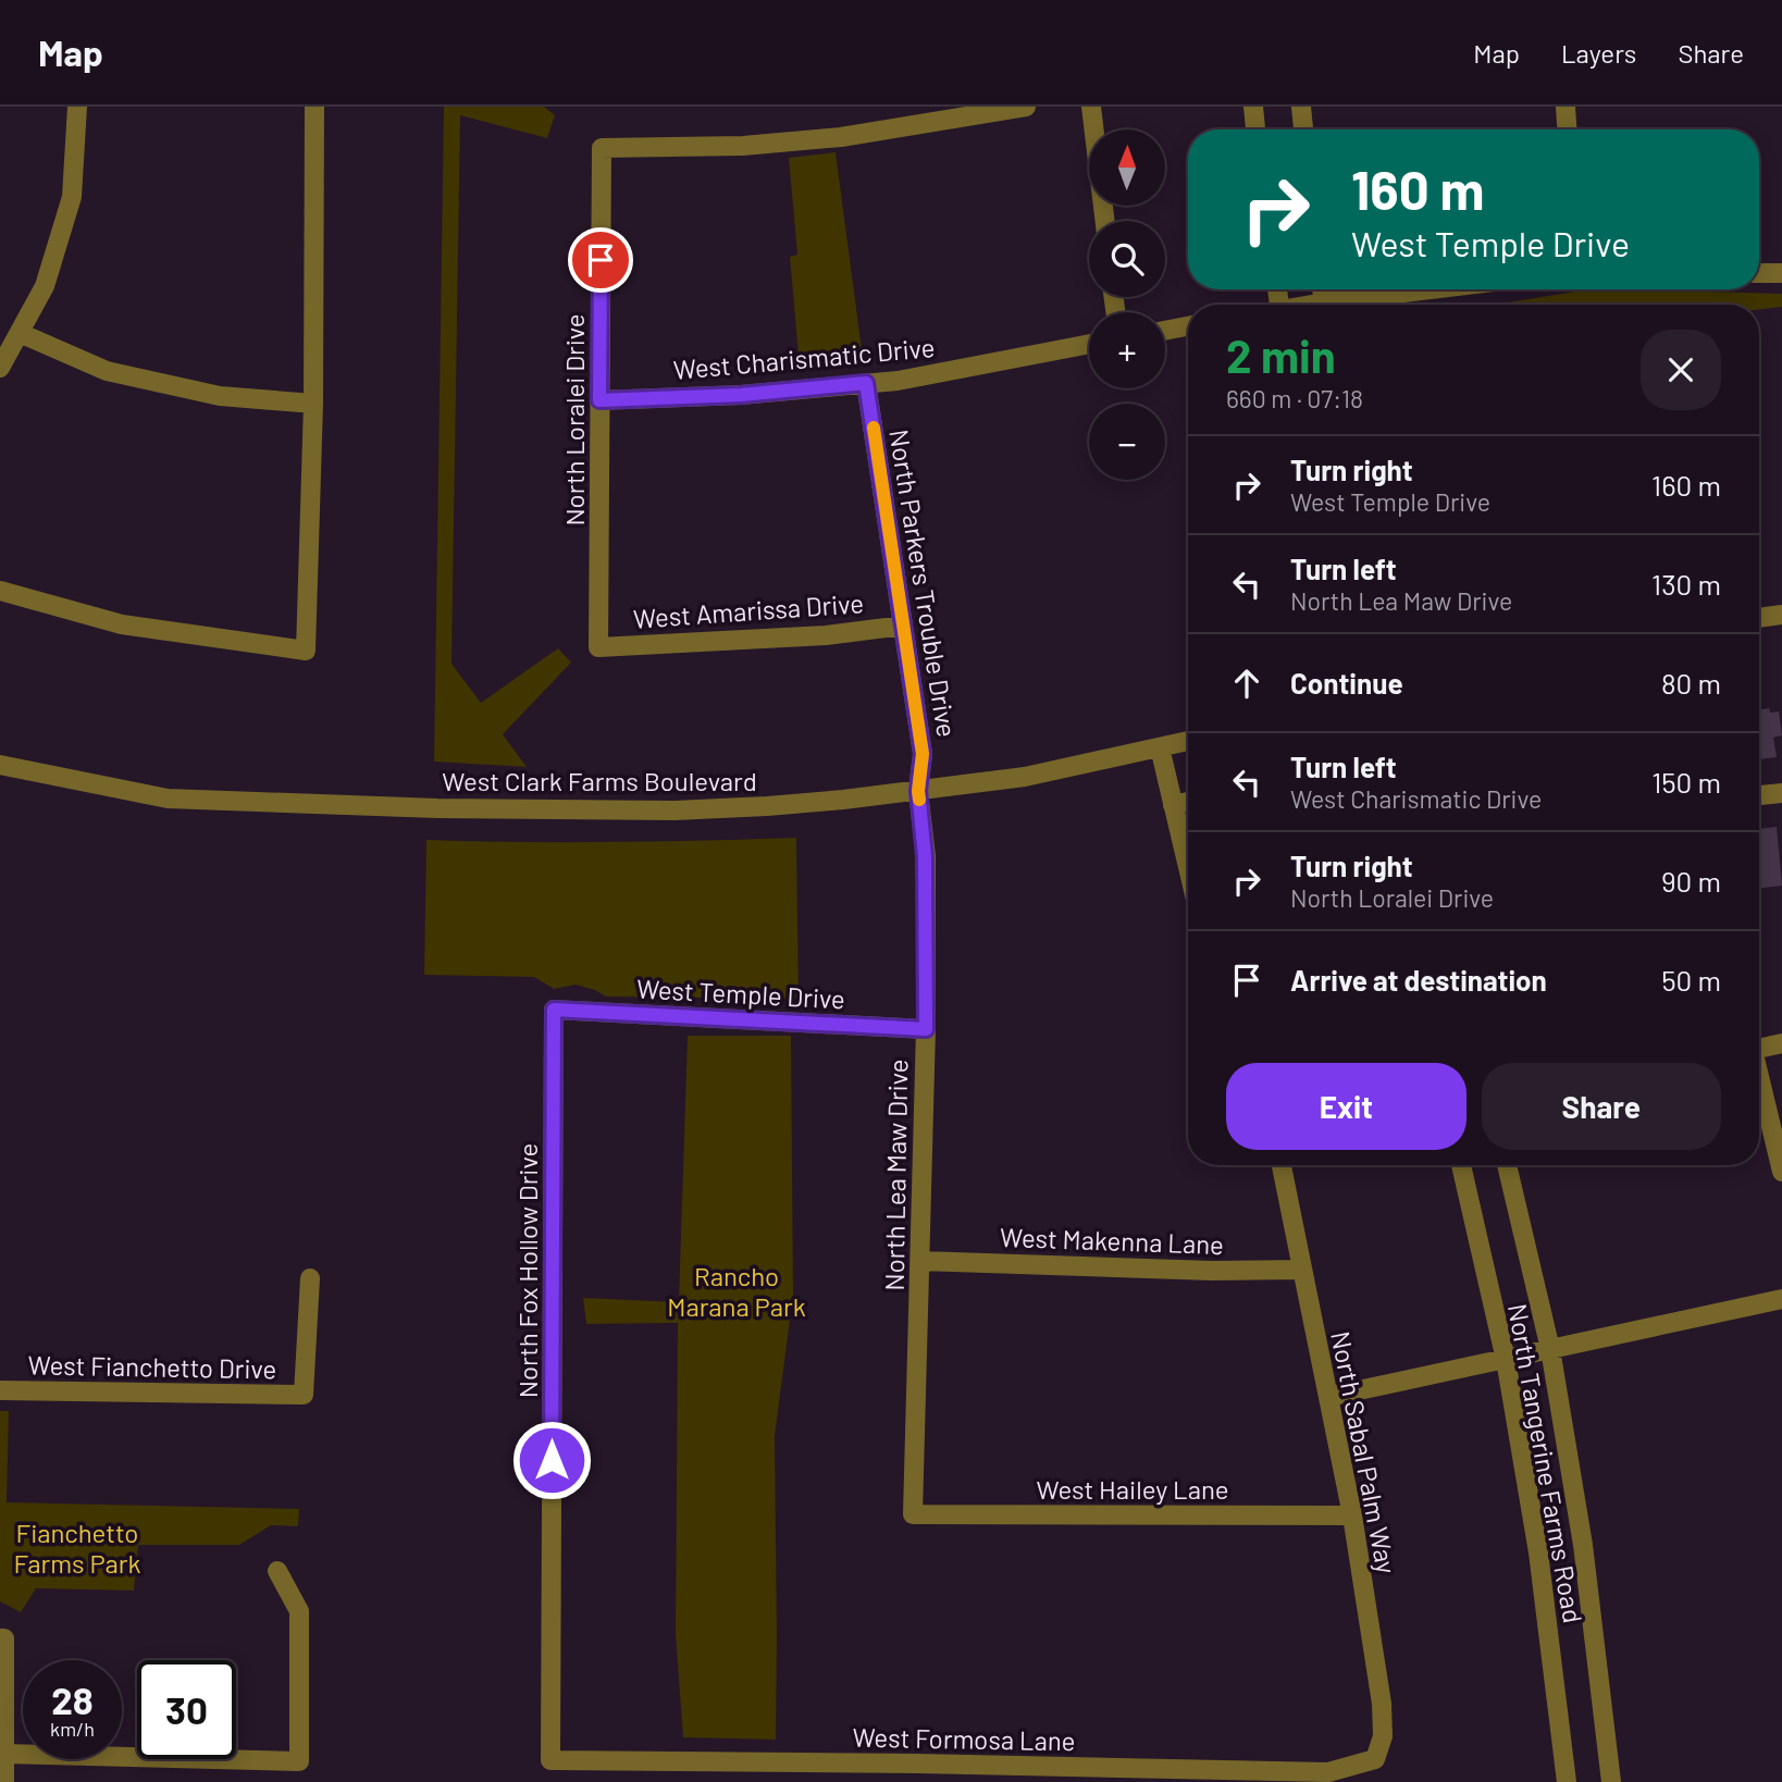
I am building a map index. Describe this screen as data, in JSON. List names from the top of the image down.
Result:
{
  "streets": {
    "street": [
      "West Charismatic Drive",
      "North Loralei Drive",
      "North Parkers Trouble Drive",
      "West Amarissa Drive",
      "West Clark Farms Boulevard",
      "West Temple Drive",
      "North Lea Maw Drive",
      "West Makenna Lane",
      "North Fox Hollow Drive",
      "West Fianchetto Drive",
      "North Sabal Palm Way",
      "North Tangerine Farms Road",
      "West Hailey Lane",
      "West Formosa Lane"
    ]
  },
  "crossings": [
    ["West Charismatic Drive", "North Loralei Drive"],
    ["West Charismatic Drive", "North Parkers Trouble Drive"],
    ["North Loralei Drive", "West Amarissa Drive"],
    ["North Parkers Trouble Drive", "West Amarissa Drive"],
    ["North Parkers Trouble Drive", "West Clark Farms Boulevard"],
    ["North Parkers Trouble Drive", "North Lea Maw Drive"],
    ["West Clark Farms Boulevard", "North Lea Maw Drive"],
    ["West Temple Drive", "North Lea Maw Drive"],
    ["West Temple Drive", "North Fox Hollow Drive"],
    ["North Lea Maw Drive", "West Makenna Lane"],
    ["North Lea Maw Drive", "West Hailey Lane"],
    ["West Makenna Lane", "North Sabal Palm Way"],
    ["North Fox Hollow Drive", "West Formosa Lane"],
    ["North Sabal Palm Way", "West Hailey Lane"],
    ["North Sabal Palm Way", "West Formosa Lane"]
  ],
  "parks": ["Rancho Marana Park", "Fianchetto Farms Park"],
  "north": "top",
  "page": {
    "header": "Map",
    "nav": ["Map", "Layers", "Share"],
    "map_buttons": ["+", "−"],
    "turn": ["160 m", "West Temple Drive"],
    "heading": ["2 min", "660 m · 07:18"],
    "list": [
      {
        "name": "Turn right",
        "note": "West Temple Drive",
        "value": "160 m"
      },
      {
        "name": "Turn left",
        "note": "North Lea Maw Drive",
        "value": "130 m"
      },
      {
        "name": "Continue",
        "value": "80 m"
      },
      {
        "name": "Turn left",
        "note": "West Charismatic Drive",
        "value": "150 m"
      },
      {
        "name": "Turn right",
        "note": "North Loralei Drive",
        "value": "90 m"
      },
      {
        "name": "Arrive at destination",
        "value": "50 m"
      }
    ],
    "buttons": ["Exit", "Share"],
    "speed": "28 km/h",
    "limit": "30"
  }
}
